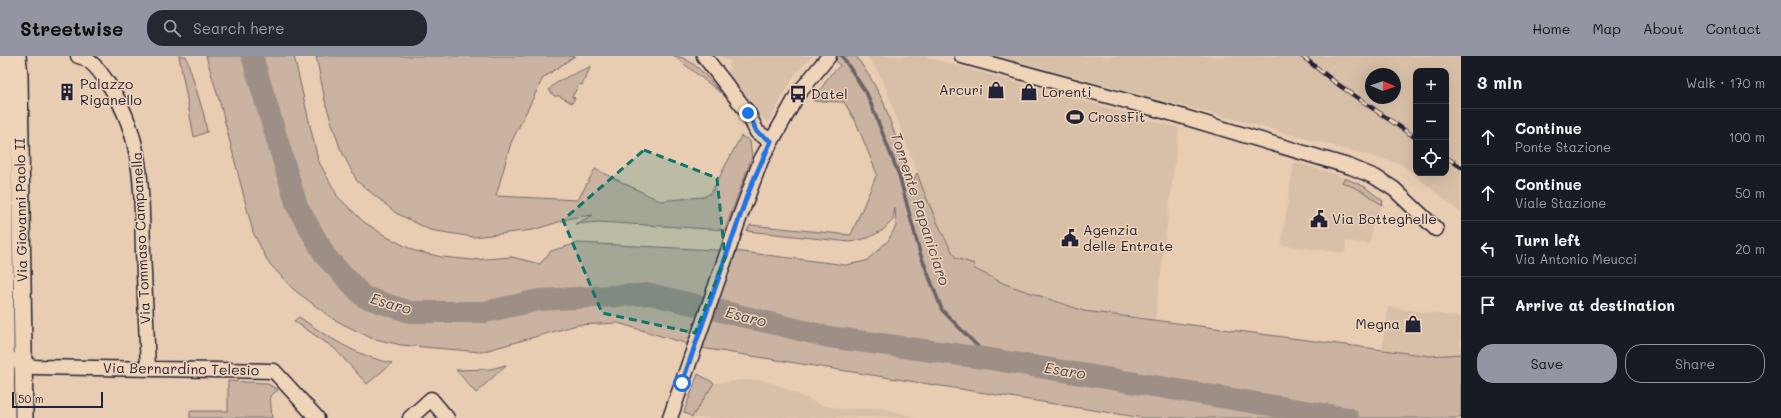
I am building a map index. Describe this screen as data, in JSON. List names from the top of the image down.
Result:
{
  "streets": {
    "street": ["Via Giovanni Paolo II", "Via Tommaso Campanella", "Via Bernardino Telesio"]
  },
  "crossings": [
    ["Via Giovanni Paolo II", "Via Bernardino Telesio"],
    ["Via Tommaso Campanella", "Via Bernardino Telesio"]
  ],
  "water": ["Torrente Papaniciaro", "Esaro"],
  "places": {
    "shop": ["Arcuri", "Lorenti", "Megna"],
    "building": ["Palazzo Riganello"],
    "bus stop": ["Datel"],
    "sports": ["CrossFit"],
    "public building": ["Via Botteghelle", "Agenzia delle Entrate"]
  },
  "scale_bar": "50 m",
  "north": "right",
  "page": {
    "header": "Streetwise",
    "search": "Search here",
    "nav": [
      "Home",
      "Map",
      "About",
      "Contact"
    ],
    "heading": ["3 min", "Walk · 170 m"],
    "map_buttons": ["+", "−"],
    "list": [
      ["Continue", "Ponte Stazione", "100 m"],
      ["Continue", "Viale Stazione", "50 m"],
      ["Turn left", "Via Antonio Meucci", "20 m"],
      "Arrive at destination"
    ],
    "buttons": ["Save", "Share"],
    "scale": "50 m"
  }
}
